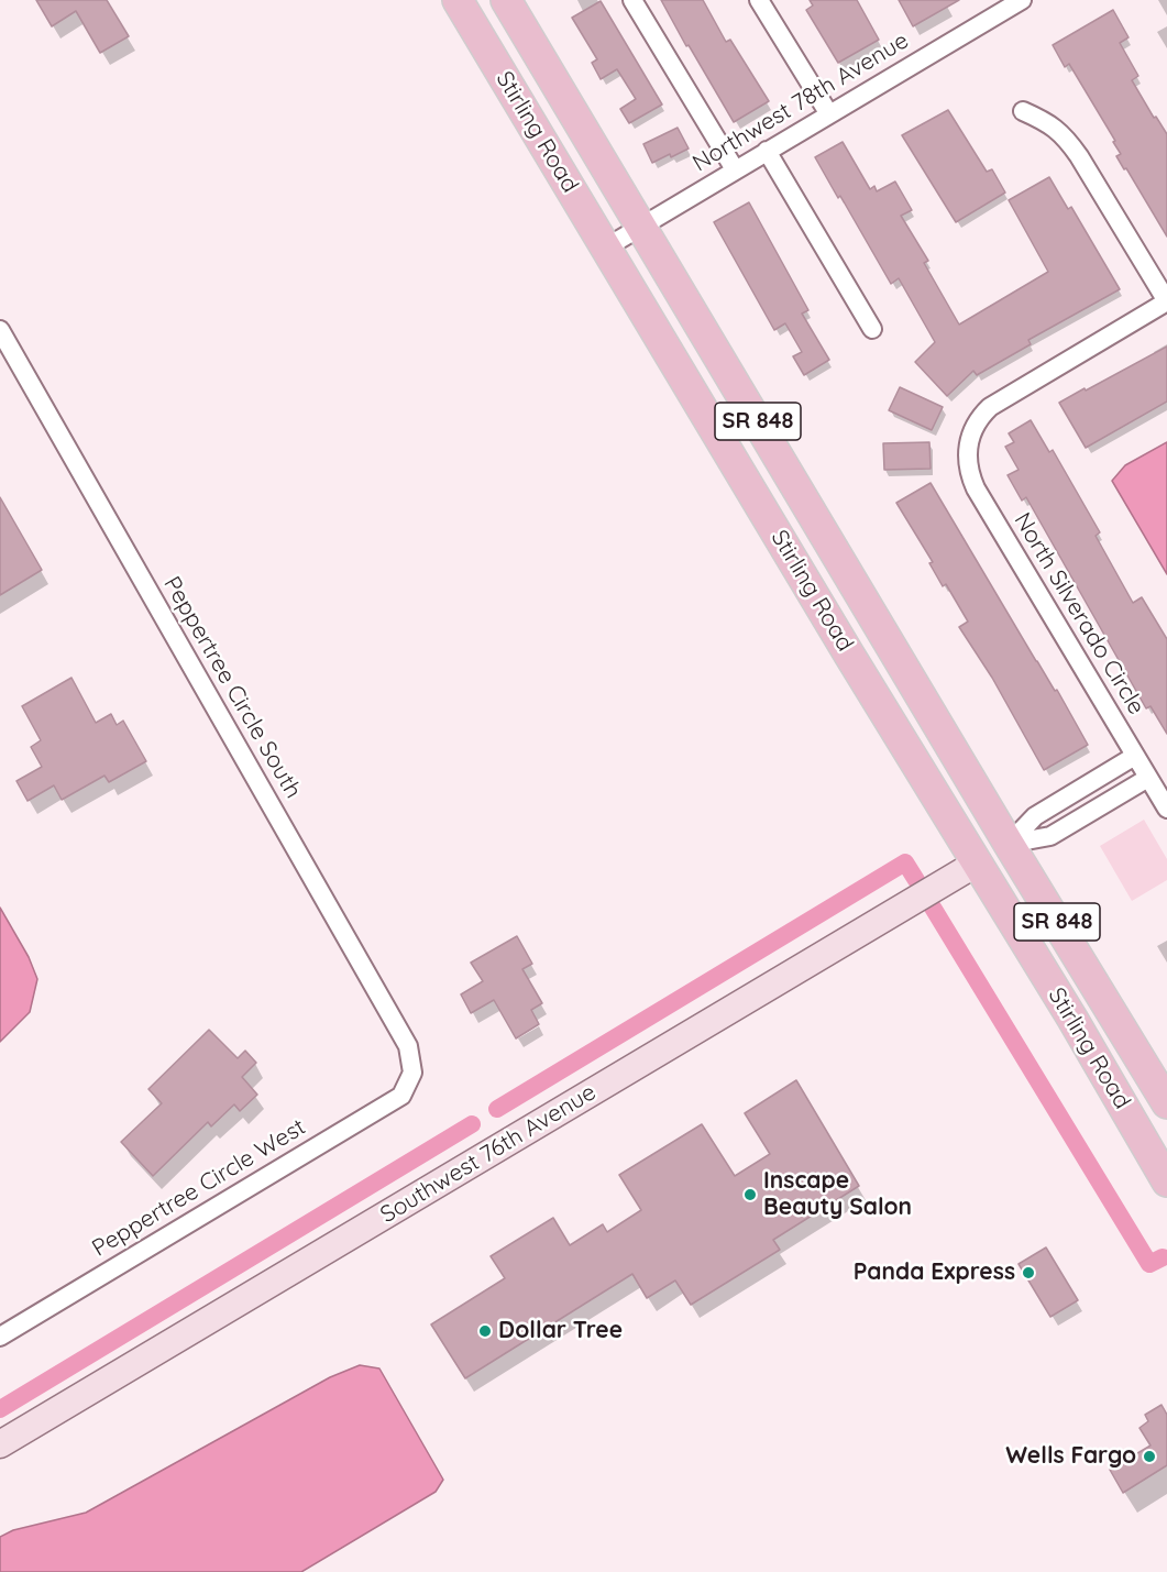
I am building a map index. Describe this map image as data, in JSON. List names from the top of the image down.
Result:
{
  "streets": {
    "main road": ["Stirling Road", "SR 848"],
    "street": [
      "Northwest 78th Avenue",
      "North Silverado Circle",
      "Peppertree Circle South",
      "Southwest 76th Avenue",
      "Peppertree Circle West"
    ]
  },
  "crossings": [
    ["Northwest 78th Avenue", "Stirling Road"],
    ["Stirling Road", "Southwest 76th Avenue"],
    ["Peppertree Circle South", "Peppertree Circle West"]
  ],
  "places": [
    "Inscape Beauty Salon",
    "Panda Express",
    "Dollar Tree",
    "Wells Fargo"
  ]
}
